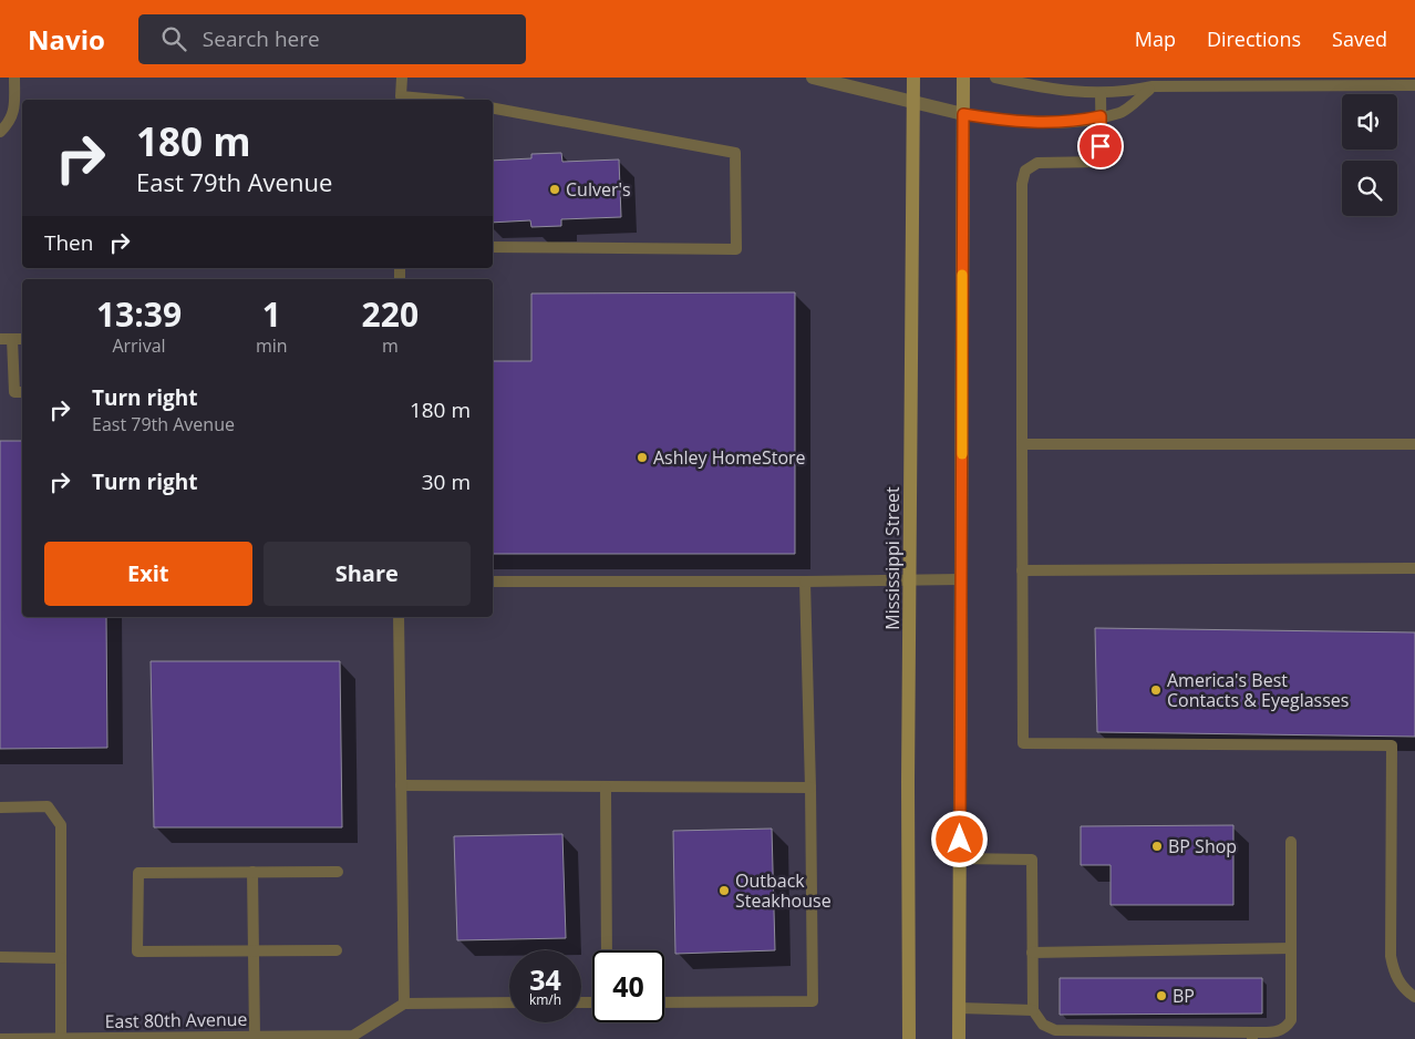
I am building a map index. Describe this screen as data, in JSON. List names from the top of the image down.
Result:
{
  "streets": {
    "street": ["Mississippi Street"],
    "lane": ["East 80th Avenue"]
  },
  "places": [
    "Culver's",
    "Ashley HomeStore",
    "America's Best Contacts & Eyeglasses",
    "BP Shop",
    "Outback Steakhouse",
    "BP"
  ],
  "page": {
    "header": "Navio",
    "search": "Search here",
    "nav": ["Map", "Directions", "Saved"],
    "turn": ["180 m", "East 79th Avenue"],
    "then": "Then",
    "eta": [
      "13:39",
      "Arrival",
      "1",
      "min",
      "220",
      "m"
    ],
    "list": [
      {
        "name": "Turn right",
        "note": "East 79th Avenue",
        "value": "180 m"
      },
      {
        "name": "Turn right",
        "value": "30 m"
      }
    ],
    "buttons": ["Exit", "Share"],
    "speed": "34 km/h",
    "limit": "40"
  }
}
